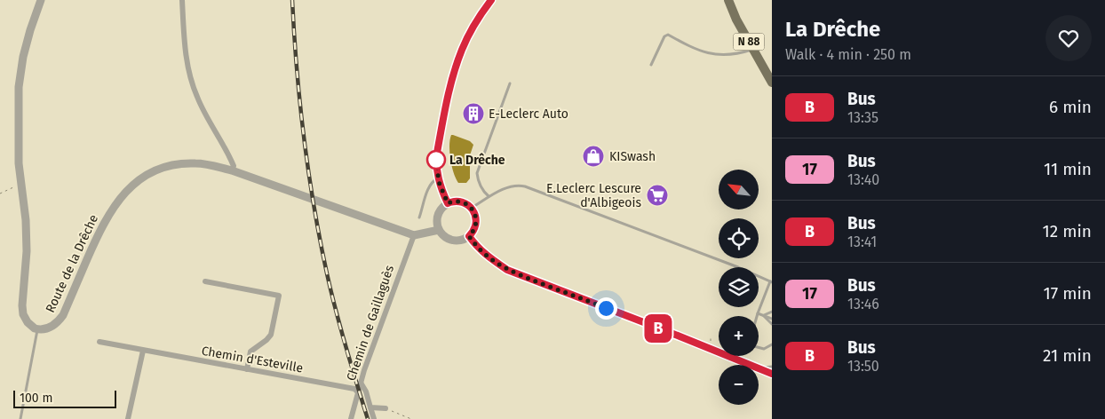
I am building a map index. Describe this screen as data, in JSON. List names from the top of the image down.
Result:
{
  "streets": {
    "main road": ["N 88"],
    "street": ["Route de la Drêche", "Chemin de Gaillaguès", "Chemin d'Esteville"]
  },
  "crossings": [
    ["Route de la Drêche", "Chemin de Gaillaguès"],
    ["Chemin de Gaillaguès", "Chemin d'Esteville"]
  ],
  "places": {
    "building": ["E-Leclerc Auto"],
    "shop": ["KISwash"],
    "other": ["La Drêche"],
    "supermarket": ["E.Leclerc Lescure d'Albigeois"]
  },
  "lines": ["bus line B"],
  "scale_bar": "100 m",
  "north": "top left",
  "page": {
    "on_map": "B",
    "heading": ["La Drêche", "Walk · 4 min · 250 m"],
    "list": [
      {
        "mark": "B",
        "name": "Bus",
        "note": "13:35",
        "value": "6 min"
      },
      {
        "mark": "17",
        "name": "Bus",
        "note": "13:40",
        "value": "11 min"
      },
      {
        "mark": "B",
        "name": "Bus",
        "note": "13:41",
        "value": "12 min"
      },
      {
        "mark": "17",
        "name": "Bus",
        "note": "13:46",
        "value": "17 min"
      },
      {
        "mark": "B",
        "name": "Bus",
        "note": "13:50",
        "value": "21 min"
      }
    ],
    "map_buttons": ["+", "−"],
    "scale": "100 m"
  }
}
